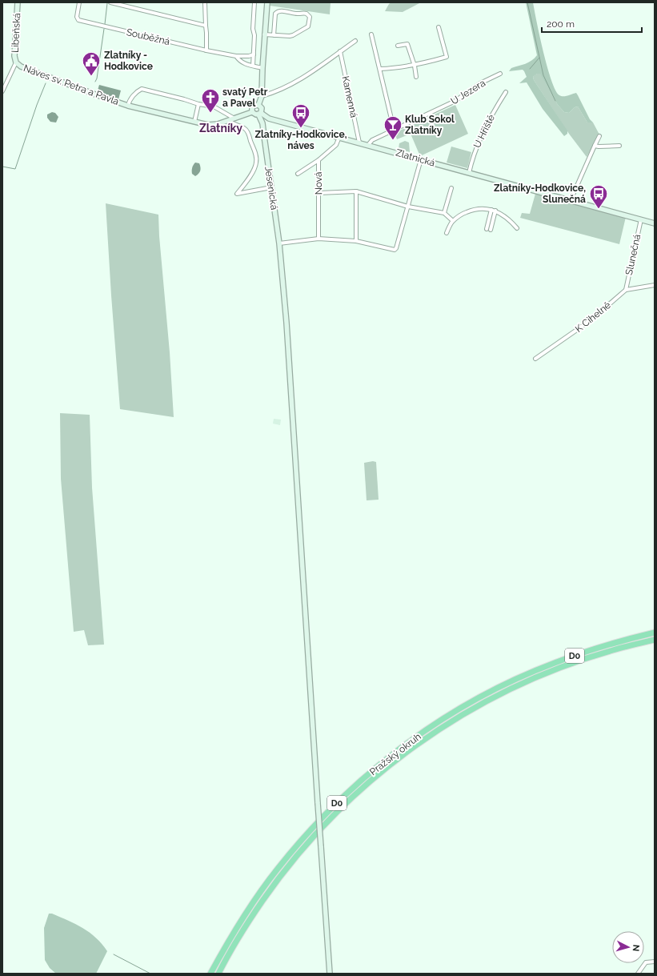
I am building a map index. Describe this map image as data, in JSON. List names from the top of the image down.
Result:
{
  "streets": {
    "highway": ["D0", "Pražský okruh"],
    "main road": [
      "Libeňská",
      "Náves sv. Petra a Pavla",
      "Zlatnická",
      "Jesenická"
    ],
    "street": [
      "Souběžná",
      "U Jezera",
      "Kamenná",
      "U Hřiště",
      "Nová",
      "Slunečná",
      "K Cihelně"
    ]
  },
  "crossings": [
    ["Libeňská", "Náves sv. Petra a Pavla"],
    ["Souběžná", "Jesenická"],
    ["Náves sv. Petra a Pavla", "Zlatnická"],
    ["Náves sv. Petra a Pavla", "Jesenická"],
    ["U Jezera", "Zlatnická"],
    ["Kamenná", "Zlatnická"],
    ["U Hřiště", "Zlatnická"],
    ["Zlatnická", "Nová"],
    ["Zlatnická", "Jesenická"],
    ["Zlatnická", "Slunečná"],
    ["Slunečná", "K Cihelně"]
  ],
  "districts": ["Zlatníky"],
  "places": {
    "public building": ["Zlatníky - Hodkovice"],
    "church": ["svatý Petr a Pavel"],
    "bus stop": ["Zlatníky-Hodkovice, náves", "Zlatníky-Hodkovice, Slunečná"],
    "bar": ["Klub Sokol Zlatníky"]
  },
  "scale_bar": "200 m",
  "north": "right"
}
